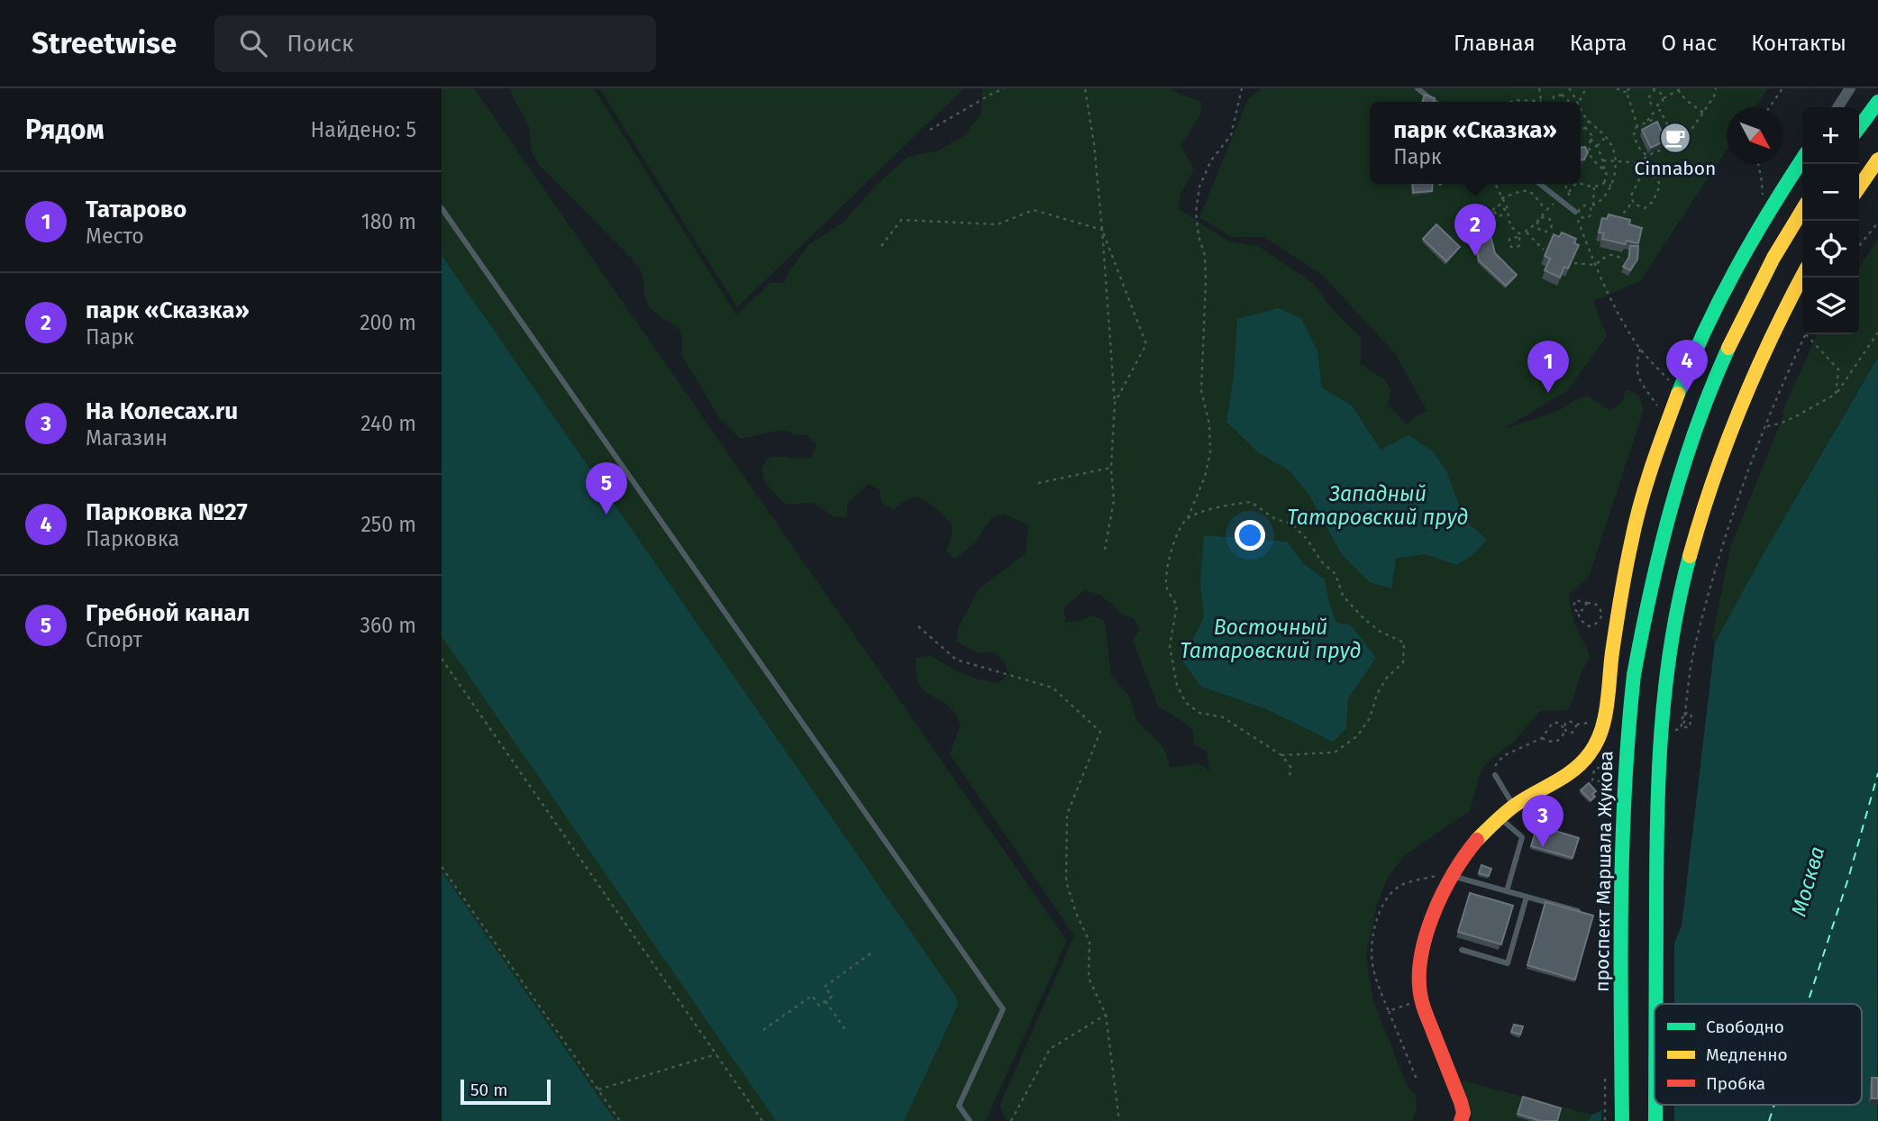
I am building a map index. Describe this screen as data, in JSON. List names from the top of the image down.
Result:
{
  "streets": {
    "main road": ["проспект Маршала Жукова"]
  },
  "water": ["Западный Татаровский пруд", "Восточный Татаровский пруд", "Москва"],
  "places": {
    "cafe": ["Cinnabon"]
  },
  "legend": ["Свободно", "Медленно", "Пробка"],
  "scale_bar": "50 m",
  "north": "bottom right",
  "page": {
    "header": "Streetwise",
    "search": "Поиск",
    "nav": [
      "Главная",
      "Карта",
      "О нас",
      "Контакты"
    ],
    "heading": ["Рядом", "Найдено: 5"],
    "popup": ["парк «Сказка»", "Парк"],
    "map_buttons": ["+", "−"],
    "list": [
      {
        "mark": "1",
        "name": "Татарово",
        "note": "Место",
        "value": "180 m"
      },
      {
        "mark": "2",
        "name": "парк «Сказка»",
        "note": "Парк",
        "value": "200 m"
      },
      {
        "mark": "3",
        "name": "На Колесах.ru",
        "note": "Магазин",
        "value": "240 m"
      },
      {
        "mark": "4",
        "name": "Парковка №27",
        "note": "Парковка",
        "value": "250 m"
      },
      {
        "mark": "5",
        "name": "Гребной канал",
        "note": "Спорт",
        "value": "360 m"
      }
    ],
    "pins": [
      "2",
      "4",
      "1",
      "5",
      "3"
    ],
    "scale": "50 m"
  }
}
